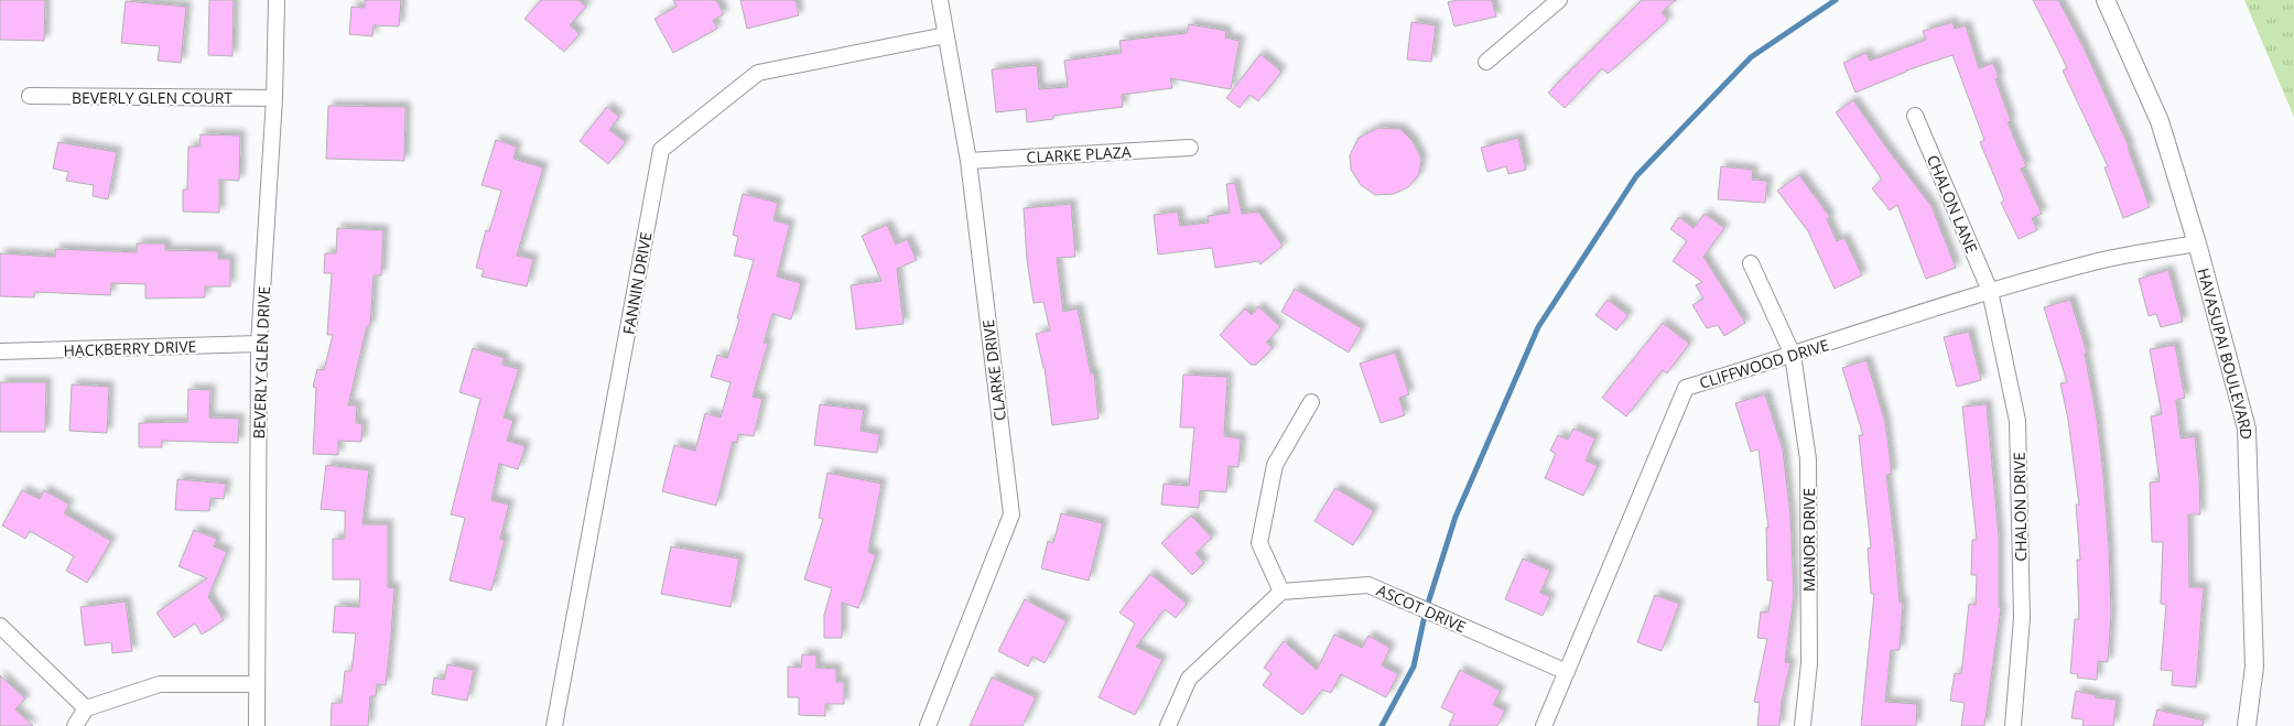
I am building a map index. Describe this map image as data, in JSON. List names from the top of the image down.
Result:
{
  "streets": {
    "street": [
      "BEVERLY GLEN COURT",
      "CLARKE PLAZA",
      "CHALON LANE",
      "FANNIN DRIVE",
      "HACKBERRY DRIVE",
      "HAVASUPAI BOULEVARD",
      "BEVERLY GLEN DRIVE",
      "CLIFFWOOD DRIVE",
      "CLARKE DRIVE",
      "CHALON DRIVE",
      "MANOR DRIVE",
      "ASCOT DRIVE"
    ]
  },
  "crossings": [
    ["BEVERLY GLEN COURT", "BEVERLY GLEN DRIVE"],
    ["CLARKE PLAZA", "CLARKE DRIVE"],
    ["CHALON LANE", "CLIFFWOOD DRIVE"],
    ["CHALON LANE", "CHALON DRIVE"],
    ["FANNIN DRIVE", "CLARKE DRIVE"],
    ["HACKBERRY DRIVE", "BEVERLY GLEN DRIVE"],
    ["HAVASUPAI BOULEVARD", "CLIFFWOOD DRIVE"],
    ["CLIFFWOOD DRIVE", "CHALON DRIVE"],
    ["CLIFFWOOD DRIVE", "MANOR DRIVE"],
    ["CLIFFWOOD DRIVE", "ASCOT DRIVE"]
  ]
}
